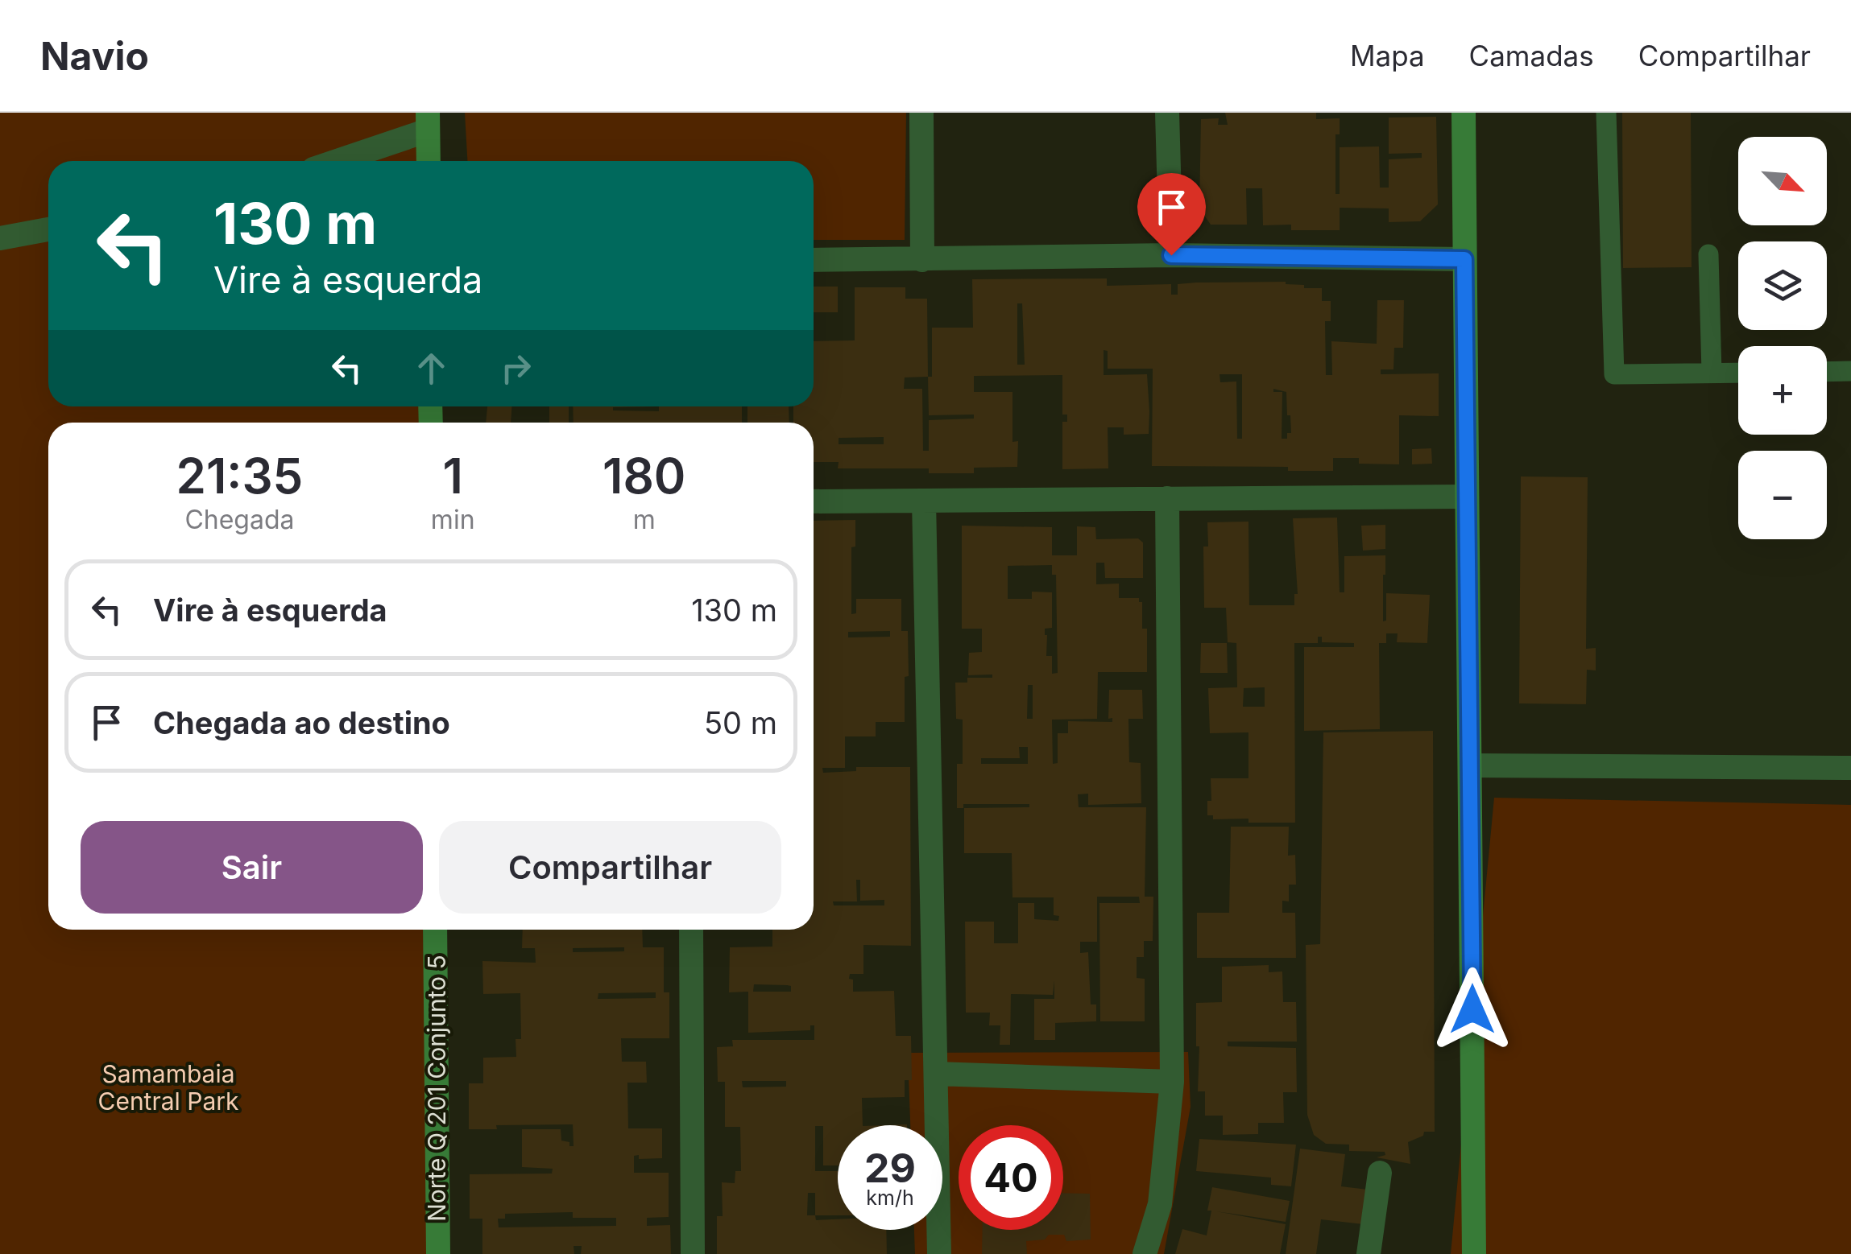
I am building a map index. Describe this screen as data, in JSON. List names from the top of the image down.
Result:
{
  "streets": {
    "street": ["Norte Q 201 Conjunto 5"]
  },
  "parks": ["Samambaia Central Park"],
  "north": "bottom right",
  "page": {
    "header": "Navio",
    "nav": ["Mapa", "Camadas", "Compartilhar"],
    "map_buttons": ["+", "−"],
    "turn": ["130 m", "Vire à esquerda"],
    "eta": [
      "21:35",
      "Chegada",
      "1",
      "min",
      "180",
      "m"
    ],
    "list": [
      {
        "name": "Vire à esquerda",
        "value": "130 m"
      },
      {
        "name": "Chegada ao destino",
        "value": "50 m"
      }
    ],
    "buttons": ["Sair", "Compartilhar"],
    "speed": "29 km/h",
    "limit": "40"
  }
}
